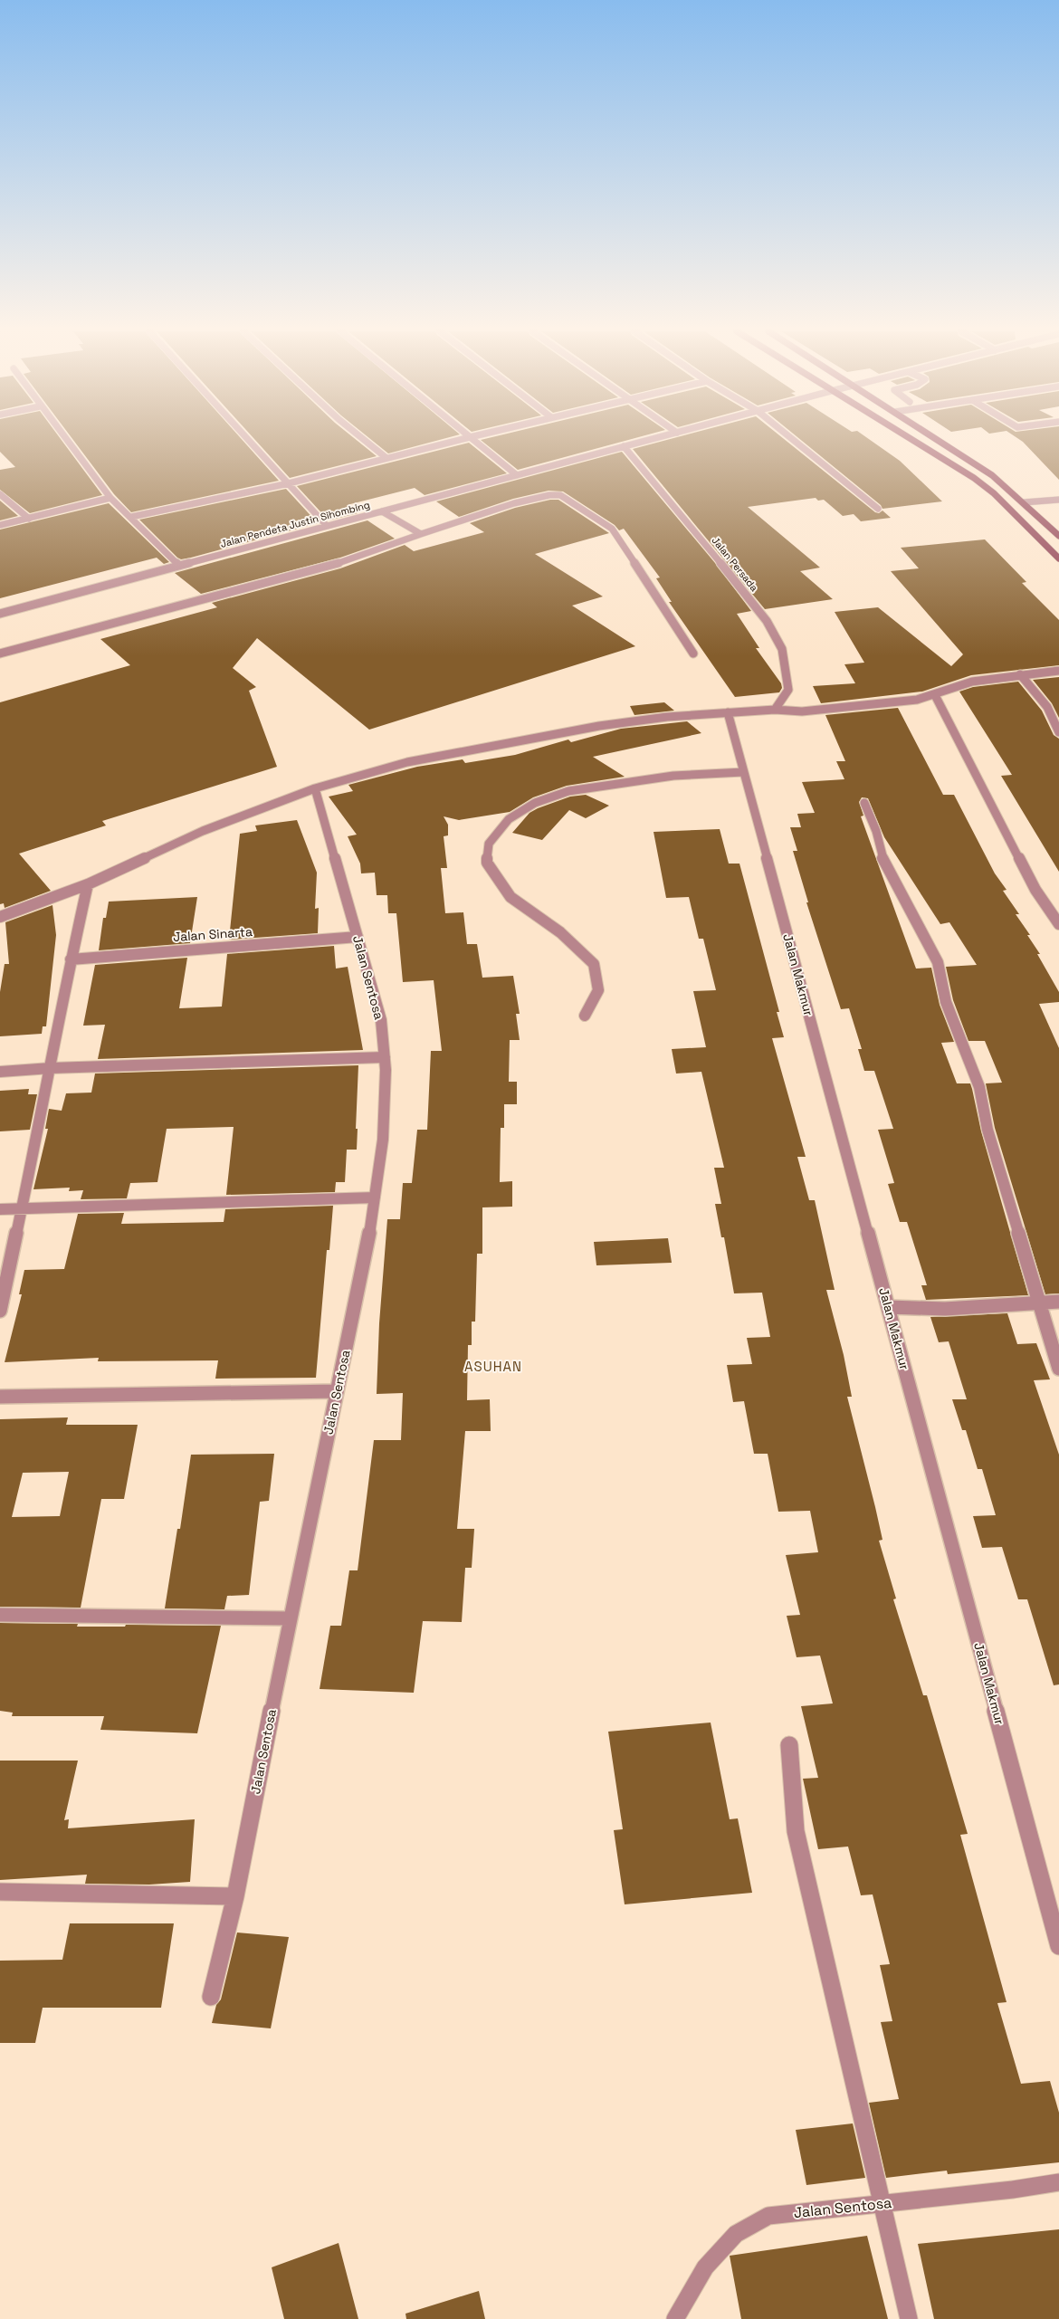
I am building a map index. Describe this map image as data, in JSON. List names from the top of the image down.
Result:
{
  "streets": {
    "street": [
      "Jalan Pendeta Justin Sihombing",
      "Jalan Persada",
      "Jalan Sinarta",
      "Jalan Makmur",
      "Jalan Sentosa"
    ]
  },
  "crossings": [
    ["Jalan Pendeta Justin Sihombing", "Jalan Persada"],
    ["Jalan Sinarta", "Jalan Sentosa"]
  ],
  "districts": ["ASUHAN"]
}
